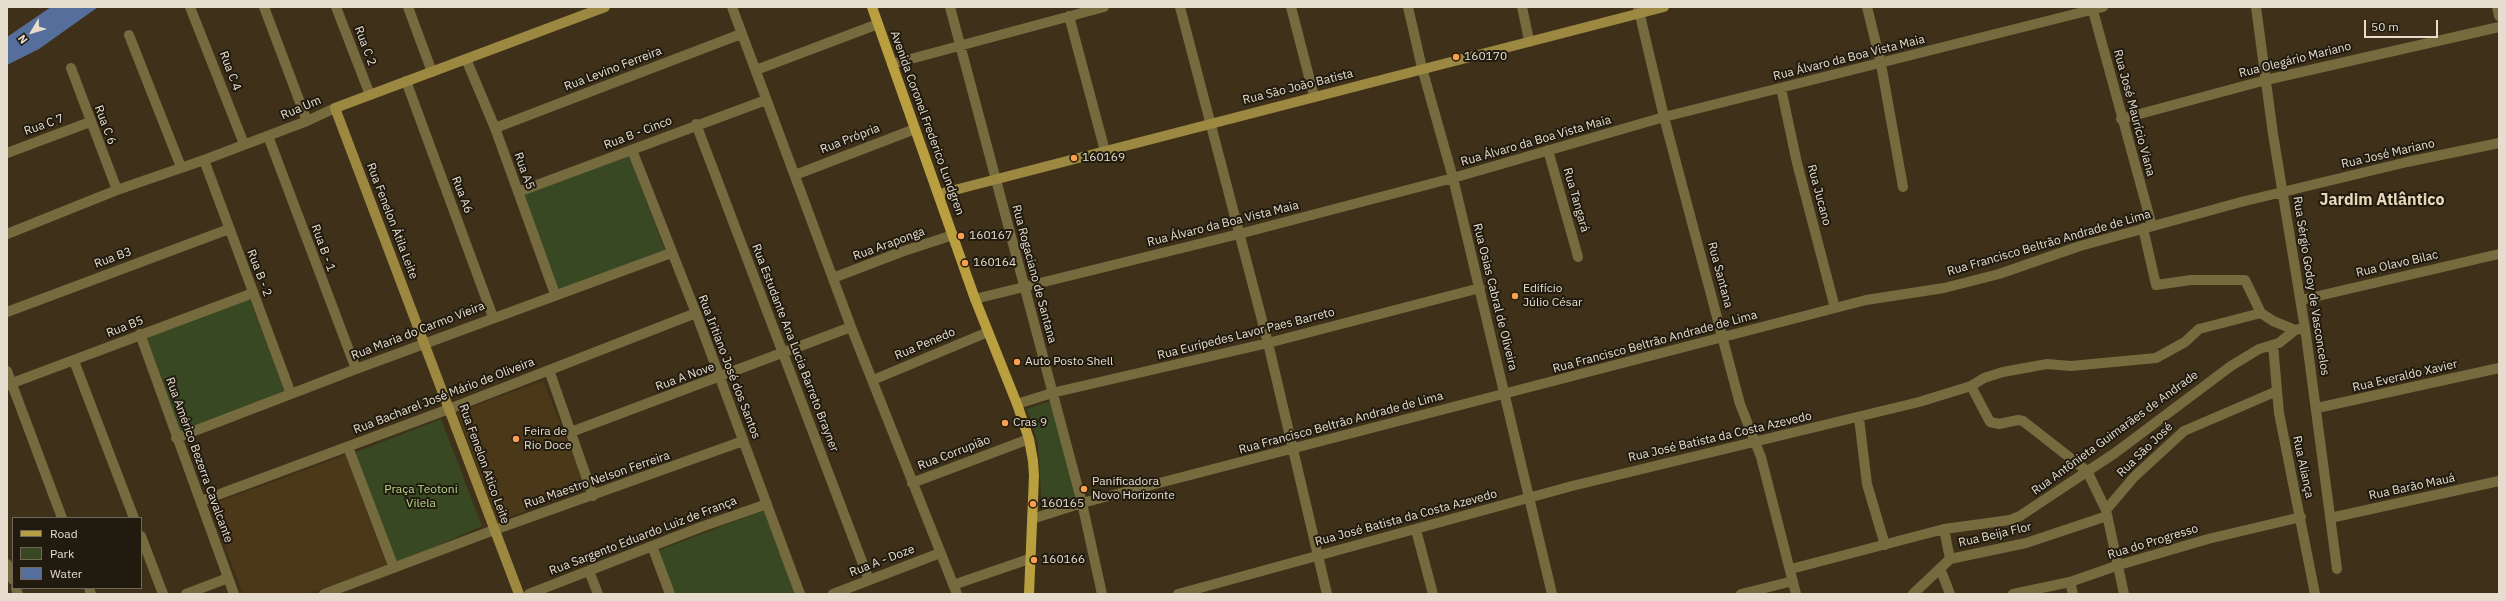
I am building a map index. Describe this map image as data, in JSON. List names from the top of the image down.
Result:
{
  "streets": {
    "main road": ["Avenida Coronel Frederico Lundgren"],
    "street": [
      "Rua C 2",
      "Rua Álvaro da Boa Vista Maia",
      "Rua Olegário Mariano",
      "Rua Levino Ferreira",
      "Rua C 4",
      "Rua São João Batista",
      "Rua Um",
      "Rua José Maurício Viana",
      "Rua C 7",
      "Rua C 6",
      "Rua B - Cinco",
      "Rua Própria",
      "Rua José Mariano",
      "Rua A5",
      "Rua A6",
      "Rua Jucano",
      "Rua Tangará",
      "Rua Fenelon Átila Leite",
      "Rua Francisco Beltrão Andrade de Lima",
      "Rua Araponga",
      "Rua B - 1",
      "Rua B3",
      "Rua Olavo Bilac",
      "Rua B - 2",
      "Rua Rogaciano de Santana",
      "Rua Santana",
      "Rua Sérgio Godoy de Vasconcelos",
      "Rua Osias Cabral de Oliveira",
      "Rua B5",
      "Rua Maria do Carmo Vieira",
      "Rua Eurípedes Lavor Paes Barreto",
      "Rua Penedo",
      "Rua Estudante Ana Lucia Barreto Brayner",
      "Rua Iritiano José dos Santos",
      "Rua Everaldo Xavier",
      "Rua A Nove",
      "Rua Bacharel José Mário de Oliveira",
      "Rua Antônieta Guimarães de Andrade",
      "Rua José Batista da Costa Azevedo",
      "Rua São José",
      "Rua Corrupião",
      "Rua Américo Bezerra Cavalcante",
      "Rua Fenelon Atico Leite",
      "Rua Aliança",
      "Rua Maestro Nelson Ferreira",
      "Rua Barão Mauá",
      "Rua Beija Flor",
      "Rua Sargento Eduardo Luiz de França",
      "Rua do Progresso",
      "Rua A - Doze"
    ]
  },
  "crossings": [
    ["Rua C 2", "Rua Um"],
    ["Rua Álvaro da Boa Vista Maia", "Rua José Maurício Viana"],
    ["Rua Álvaro da Boa Vista Maia", "Avenida Coronel Frederico Lundgren"],
    ["Rua Álvaro da Boa Vista Maia", "Rua Jucano"],
    ["Rua Álvaro da Boa Vista Maia", "Rua Tangará"],
    ["Rua Álvaro da Boa Vista Maia", "Rua Rogaciano de Santana"],
    ["Rua Álvaro da Boa Vista Maia", "Rua Santana"],
    ["Rua Álvaro da Boa Vista Maia", "Rua Osias Cabral de Oliveira"],
    ["Rua Olegário Mariano", "Rua José Maurício Viana"],
    ["Rua Olegário Mariano", "Rua Sérgio Godoy de Vasconcelos"],
    ["Rua Levino Ferreira", "Rua A5"],
    ["Rua C 4", "Rua Um"],
    ["Rua São João Batista", "Avenida Coronel Frederico Lundgren"],
    ["Rua São João Batista", "Rua Rogaciano de Santana"],
    ["Rua São João Batista", "Rua Santana"],
    ["Rua São João Batista", "Rua Osias Cabral de Oliveira"],
    ["Rua Um", "Rua C 6"],
    ["Rua Um", "Rua A5"],
    ["Rua Um", "Rua A6"],
    ["Rua Um", "Rua Fenelon Átila Leite"],
    ["Rua Um", "Rua B - 1"],
    ["Rua Um", "Rua B - 2"],
    ["Rua José Maurício Viana", "Rua Francisco Beltrão Andrade de Lima"],
    ["Rua José Maurício Viana", "Rua José Batista da Costa Azevedo"],
    ["Avenida Coronel Frederico Lundgren", "Rua Própria"],
    ["Avenida Coronel Frederico Lundgren", "Rua Francisco Beltrão Andrade de Lima"],
    ["Avenida Coronel Frederico Lundgren", "Rua Araponga"],
    ["Avenida Coronel Frederico Lundgren", "Rua Eurípedes Lavor Paes Barreto"],
    ["Avenida Coronel Frederico Lundgren", "Rua Penedo"],
    ["Avenida Coronel Frederico Lundgren", "Rua Corrupião"],
    ["Rua C 7", "Rua C 6"],
    ["Rua B - Cinco", "Rua A5"],
    ["Rua B - Cinco", "Rua Estudante Ana Lucia Barreto Brayner"],
    ["Rua B - Cinco", "Rua Iritiano José dos Santos"],
    ["Rua José Mariano", "Rua Francisco Beltrão Andrade de Lima"],
    ["Rua José Mariano", "Rua Sérgio Godoy de Vasconcelos"],
    ["Rua A5", "Rua Maria do Carmo Vieira"],
    ["Rua A6", "Rua Maria do Carmo Vieira"],
    ["Rua Jucano", "Rua Francisco Beltrão Andrade de Lima"],
    ["Rua Fenelon Átila Leite", "Rua Maria do Carmo Vieira"],
    ["Rua Fenelon Átila Leite", "Rua Fenelon Atico Leite"],
    ["Rua Francisco Beltrão Andrade de Lima", "Rua Rogaciano de Santana"],
    ["Rua Francisco Beltrão Andrade de Lima", "Rua Santana"],
    ["Rua Francisco Beltrão Andrade de Lima", "Rua Sérgio Godoy de Vasconcelos"],
    ["Rua Francisco Beltrão Andrade de Lima", "Rua Osias Cabral de Oliveira"],
    ["Rua B - 1", "Rua Maria do Carmo Vieira"],
    ["Rua B3", "Rua B - 2"],
    ["Rua Olavo Bilac", "Rua Sérgio Godoy de Vasconcelos"],
    ["Rua B - 2", "Rua B5"],
    ["Rua B - 2", "Rua Maria do Carmo Vieira"],
    ["Rua Rogaciano de Santana", "Rua Eurípedes Lavor Paes Barreto"],
    ["Rua Santana", "Rua Antônieta Guimarães de Andrade"],
    ["Rua Santana", "Rua José Batista da Costa Azevedo"],
    ["Rua Sérgio Godoy de Vasconcelos", "Rua Everaldo Xavier"],
    ["Rua Sérgio Godoy de Vasconcelos", "Rua Antônieta Guimarães de Andrade"],
    ["Rua Sérgio Godoy de Vasconcelos", "Rua Barão Mauá"],
    ["Rua Osias Cabral de Oliveira", "Rua Eurípedes Lavor Paes Barreto"],
    ["Rua Osias Cabral de Oliveira", "Rua José Batista da Costa Azevedo"],
    ["Rua B5", "Rua Américo Bezerra Cavalcante"],
    ["Rua Maria do Carmo Vieira", "Rua Iritiano José dos Santos"],
    ["Rua Maria do Carmo Vieira", "Rua Américo Bezerra Cavalcante"],
    ["Rua Maria do Carmo Vieira", "Rua Fenelon Atico Leite"],
    ["Rua Estudante Ana Lucia Barreto Brayner", "Rua A Nove"],
    ["Rua Estudante Ana Lucia Barreto Brayner", "Rua A - Doze"],
    ["Rua Iritiano José dos Santos", "Rua A Nove"],
    ["Rua Iritiano José dos Santos", "Rua Bacharel José Mário de Oliveira"],
    ["Rua Iritiano José dos Santos", "Rua Maestro Nelson Ferreira"],
    ["Rua Iritiano José dos Santos", "Rua Sargento Eduardo Luiz de França"],
    ["Rua Bacharel José Mário de Oliveira", "Rua Américo Bezerra Cavalcante"],
    ["Rua Bacharel José Mário de Oliveira", "Rua Fenelon Atico Leite"],
    ["Rua Antônieta Guimarães de Andrade", "Rua Aliança"],
    ["Rua São José", "Rua Aliança"],
    ["Rua São José", "Rua Beija Flor"],
    ["Rua Fenelon Atico Leite", "Rua Maestro Nelson Ferreira"],
    ["Rua Aliança", "Rua do Progresso"]
  ],
  "districts": ["Jardim Atlântico"],
  "parks": ["Praça Teotoni Vilela"],
  "places": [
    "160170",
    "160169",
    "160167",
    "160164",
    "Edifício Júlio César",
    "Auto Posto Shell",
    "Cras 9",
    "Feira de Rio Doce",
    "Panificadora Novo Horizonte",
    "160165",
    "160166"
  ],
  "legend": ["Road", "Park", "Water"],
  "scale_bar": "50 m",
  "north": "bottom left"
}
